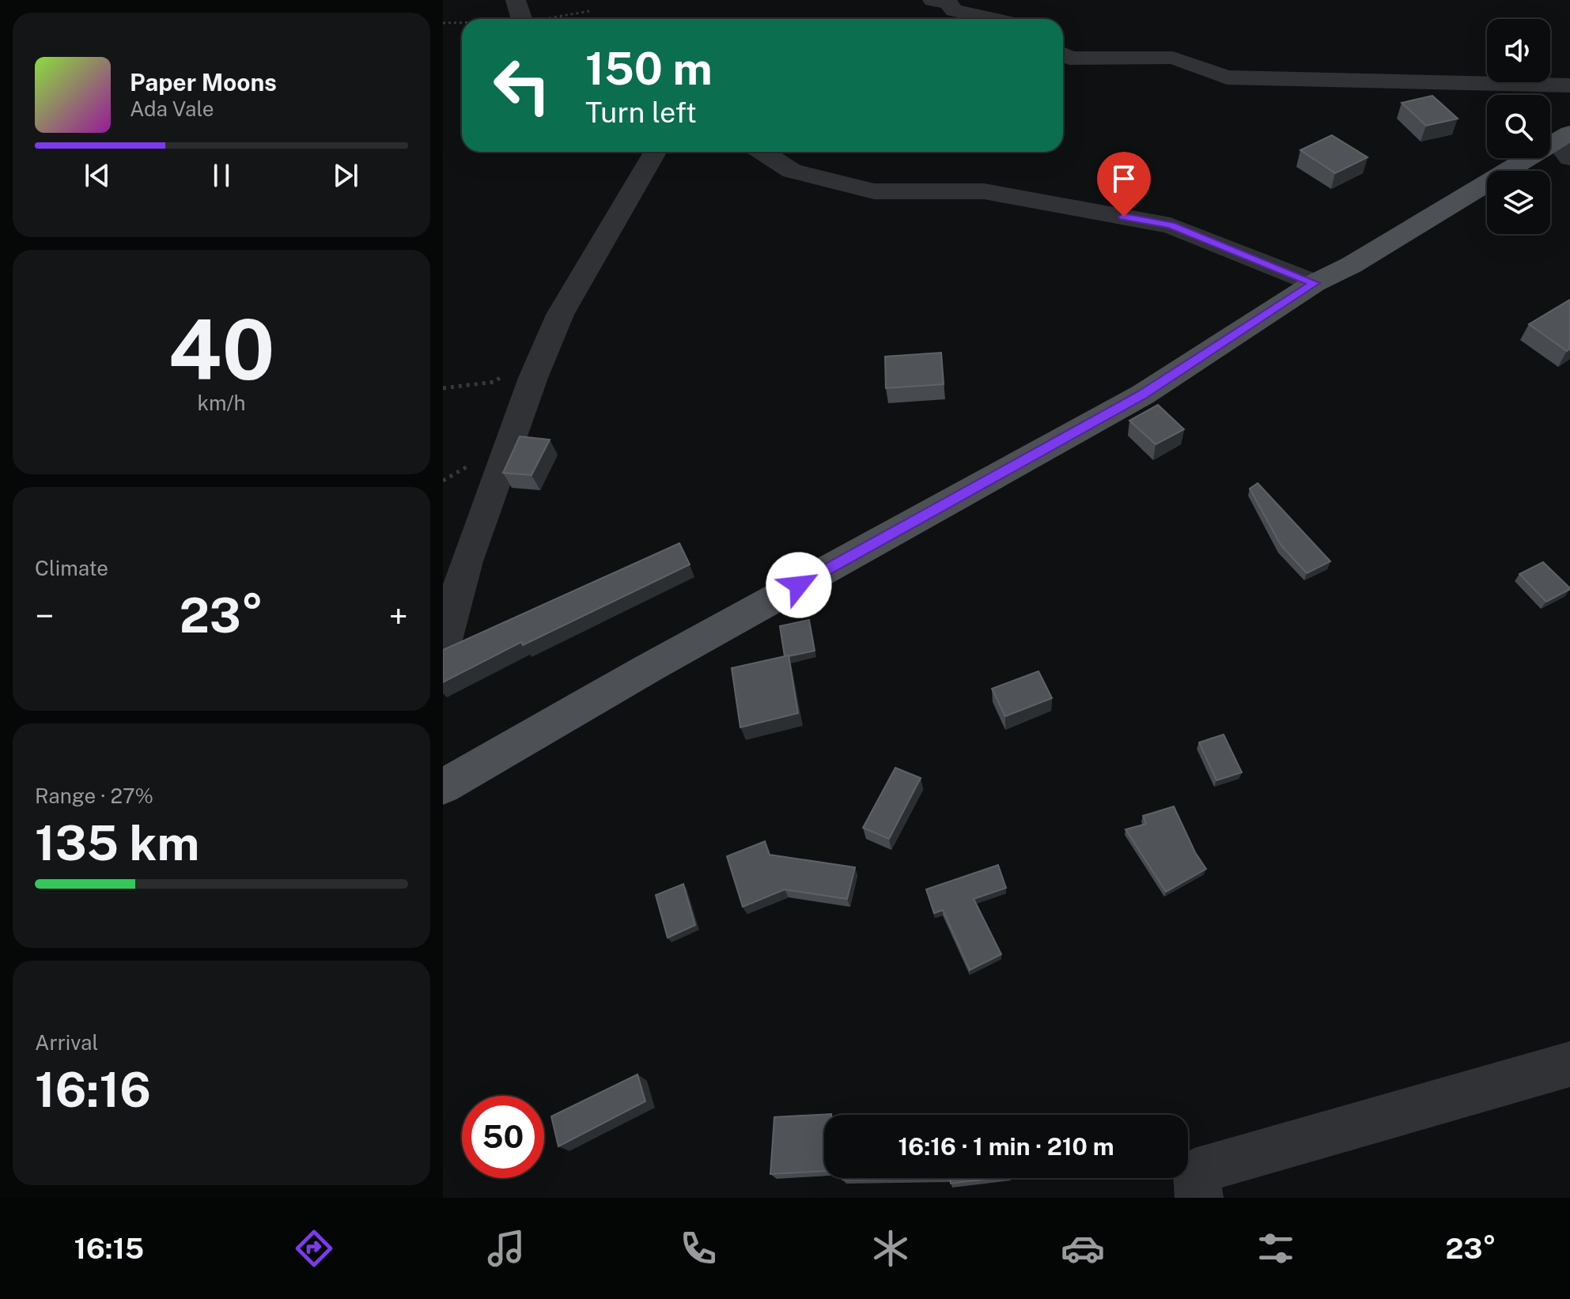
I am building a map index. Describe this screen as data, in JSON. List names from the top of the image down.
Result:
{
  "page": {
    "turn": ["150 m", "Turn left"],
    "song": ["Paper Moons", "Ada Vale"],
    "tile": [
      ["40", "km/h"],
      "Climate",
      ["Range · 27%", "135 km"],
      ["Arrival", "16:16"]
    ],
    "heat": ["−", "23°", "+"],
    "limit": "50",
    "trip": "16:16 · 1 min · 210 m",
    "tabs": ["16:15", "23°"]
  }
}
